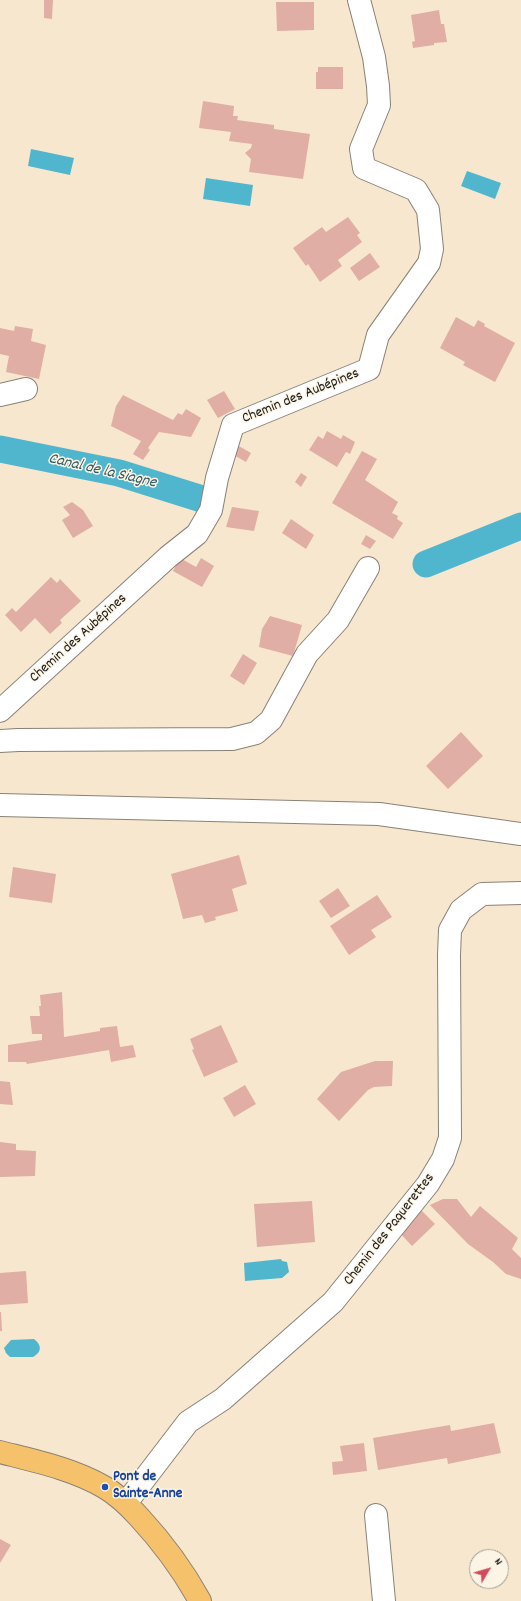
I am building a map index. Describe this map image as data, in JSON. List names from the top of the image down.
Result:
{
  "streets": {
    "street": ["Chemin des Aubépines", "Chemin des Paquerettes"]
  },
  "water": ["Canal de la Siagne"],
  "places": ["Pont de Sainte-Anne"],
  "north": "top right"
}
